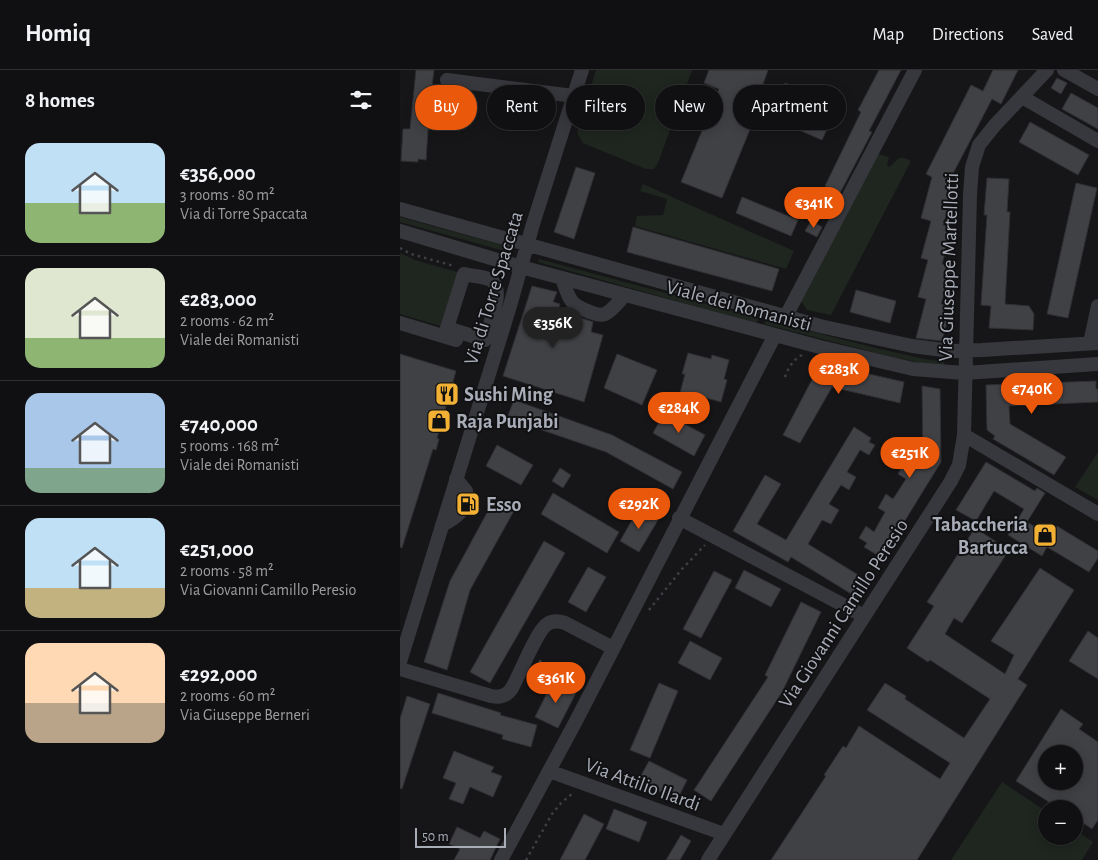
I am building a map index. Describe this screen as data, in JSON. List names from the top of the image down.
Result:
{
  "streets": {
    "street": [
      "Via Giuseppe Martellotti",
      "Via di Torre Spaccata",
      "Viale dei Romanisti",
      "Via Giovanni Camillo Peresio",
      "Via Attilio Ilardi"
    ]
  },
  "crossings": [
    ["Via Giuseppe Martellotti", "Viale dei Romanisti"],
    ["Via Giuseppe Martellotti", "Via Giovanni Camillo Peresio"],
    ["Via di Torre Spaccata", "Viale dei Romanisti"],
    ["Viale dei Romanisti", "Via Giovanni Camillo Peresio"],
    ["Via Giovanni Camillo Peresio", "Via Attilio Ilardi"]
  ],
  "places": {
    "restaurant": ["Sushi Ming"],
    "shop": ["Raja Punjabi", "Tabaccheria Bartucca"],
    "fuel station": ["Esso"]
  },
  "scale_bar": "50 m",
  "page": {
    "header": "Homiq",
    "nav": ["Map", "Directions", "Saved"],
    "heading": "8 homes",
    "chip": [
      "Buy",
      "Rent",
      "Filters",
      "New",
      "Apartment"
    ],
    "list": [
      {
        "name": "€356,000",
        "note": "3 rooms · 80 m² · Via di Torre Spaccata"
      },
      {
        "name": "€283,000",
        "note": "2 rooms · 62 m² · Viale dei Romanisti"
      },
      {
        "name": "€740,000",
        "note": "5 rooms · 168 m² · Viale dei Romanisti"
      },
      {
        "name": "€251,000",
        "note": "2 rooms · 58 m² · Via Giovanni Camillo Peresio"
      },
      {
        "name": "€292,000",
        "note": "2 rooms · 60 m² · Via Giuseppe Berneri"
      }
    ],
    "price": [
      "€341K",
      "€356K",
      "€283K",
      "€740K",
      "€284K",
      "€251K",
      "€292K",
      "€361K"
    ],
    "map_buttons": ["+", "−"],
    "scale": "50 m"
  }
}
